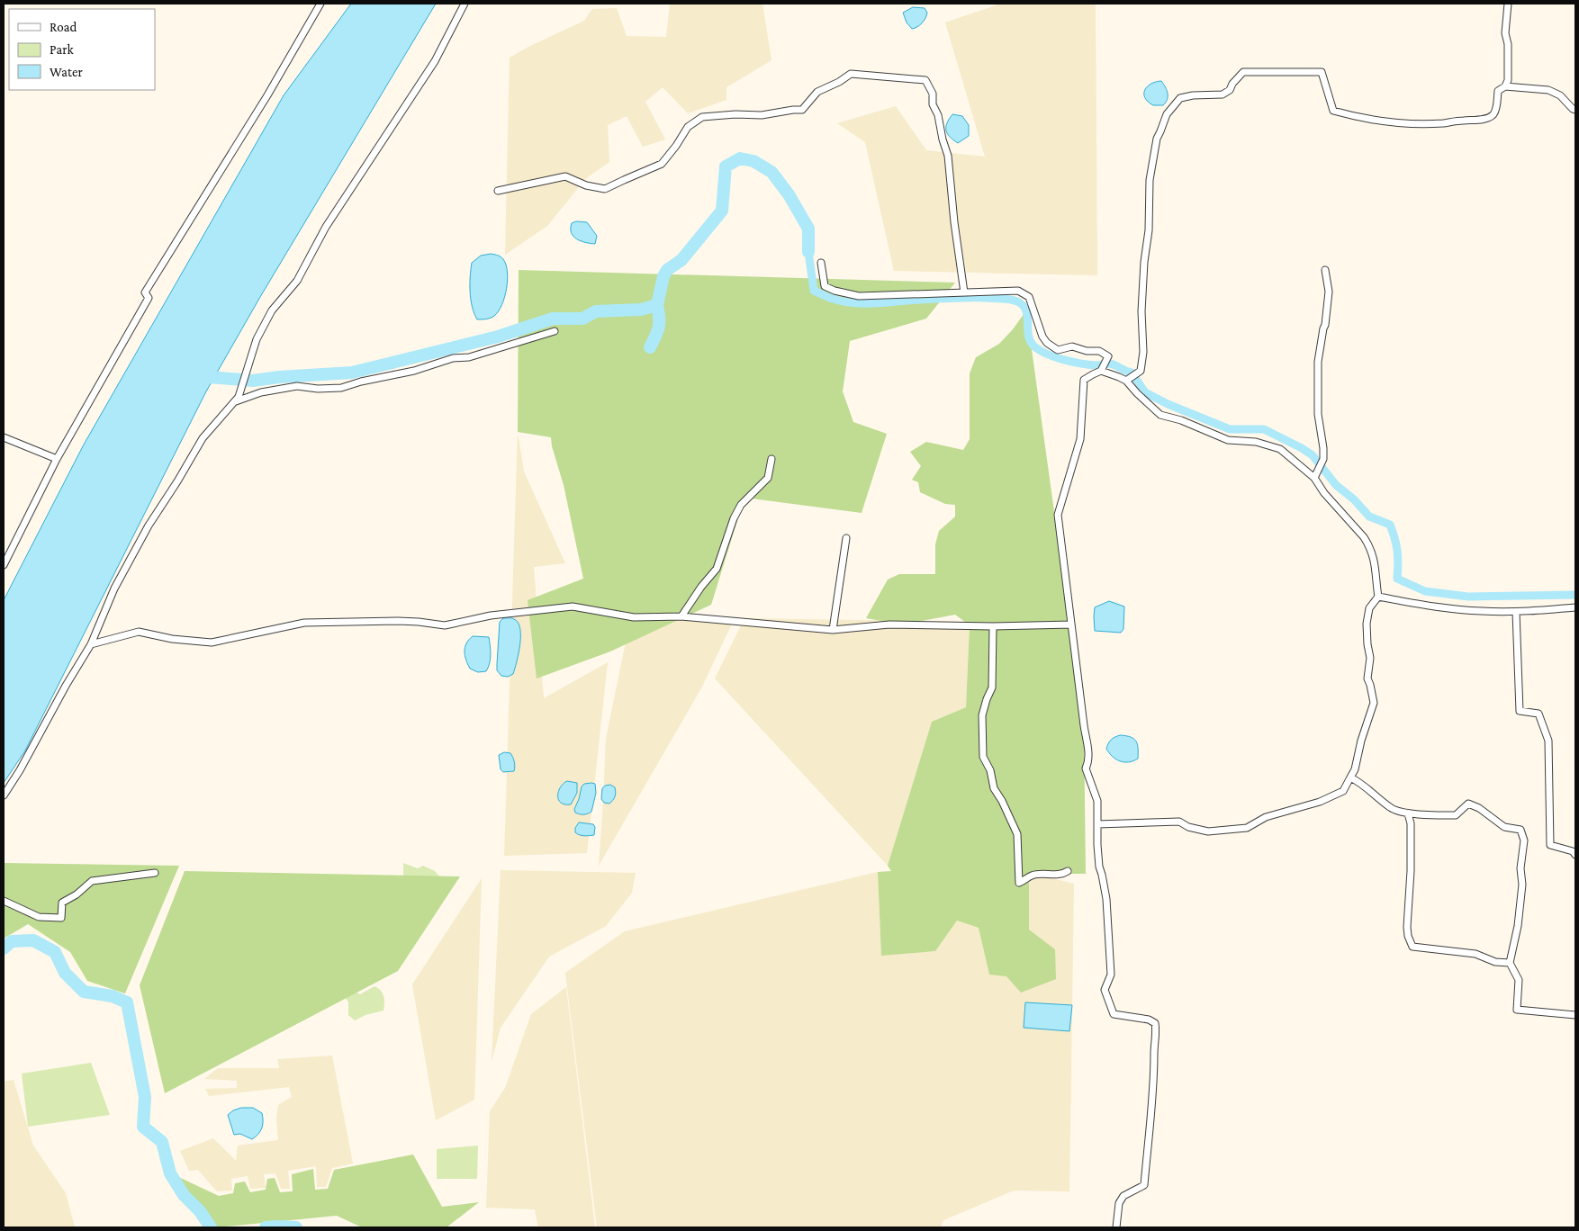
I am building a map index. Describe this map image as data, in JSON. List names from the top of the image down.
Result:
{
  "legend": ["Road", "Park", "Water"]
}
